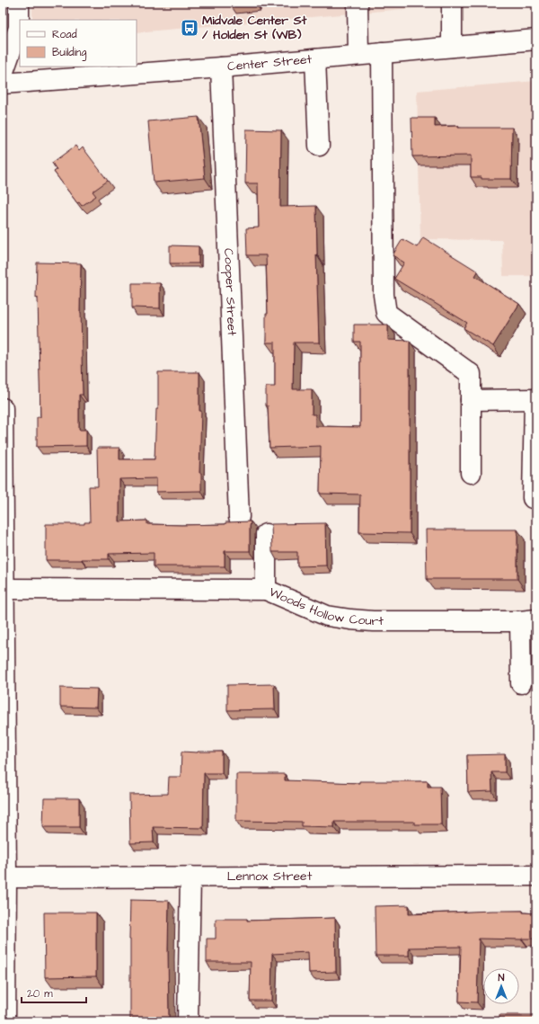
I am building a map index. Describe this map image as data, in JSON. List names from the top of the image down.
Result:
{
  "streets": {
    "street": [
      "Center Street",
      "Cooper Street",
      "Woods Hollow Court",
      "Lennox Street"
    ]
  },
  "crossings": [
    ["Center Street", "Cooper Street"]
  ],
  "places": {
    "bus stop": ["Midvale Center St / Holden St (WB)"]
  },
  "legend": ["Road", "Building"],
  "scale_bar": "20 m",
  "north": "top"
}
